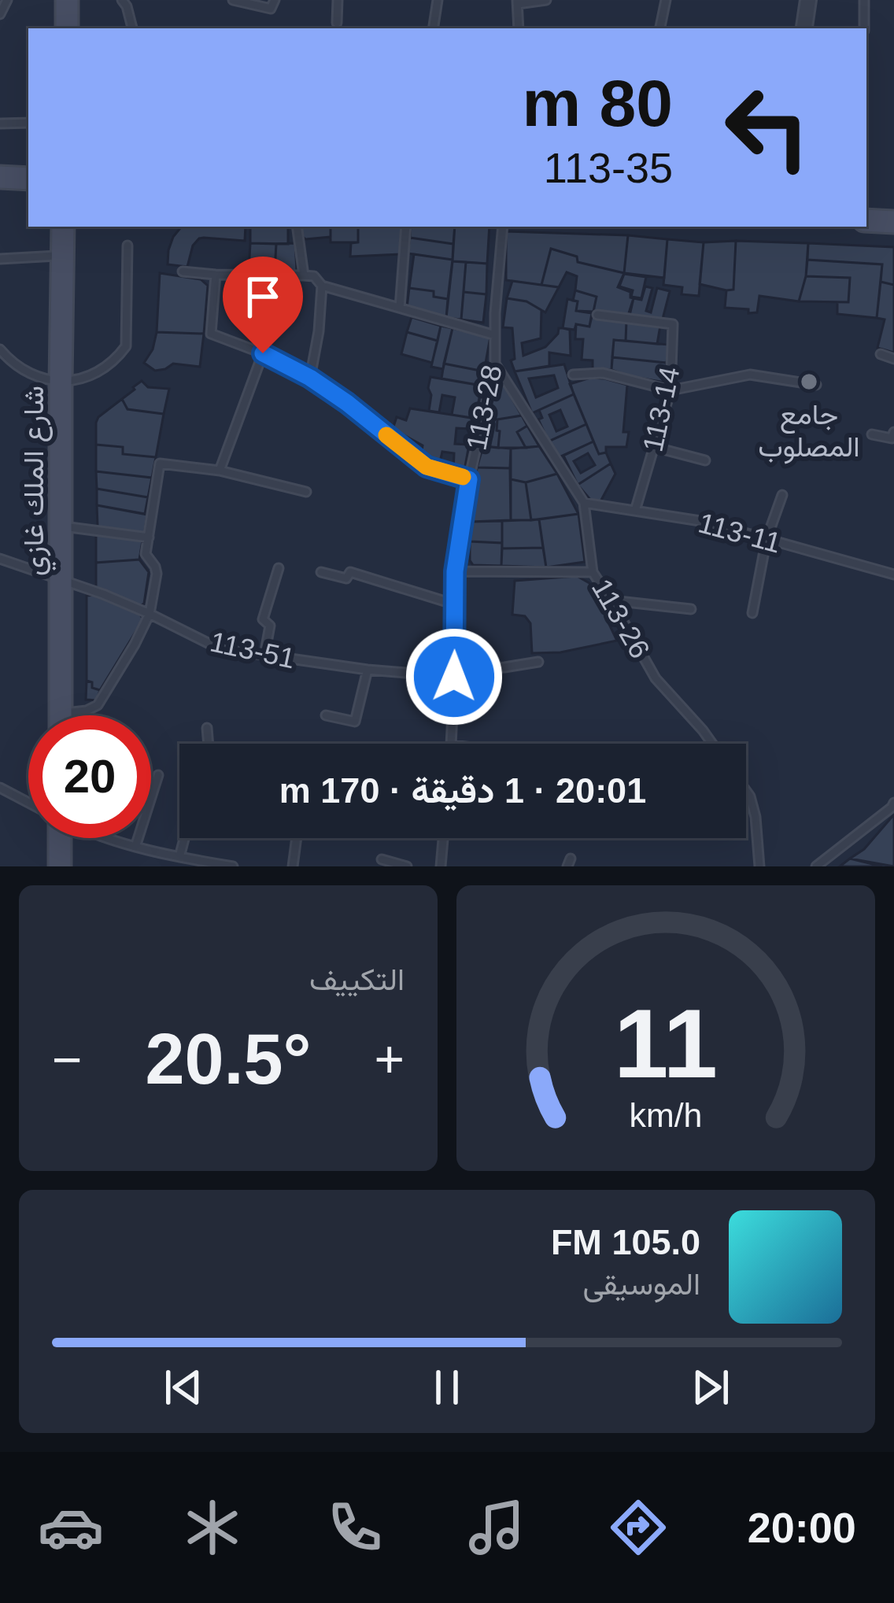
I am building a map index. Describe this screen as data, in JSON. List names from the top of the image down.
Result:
{
  "streets": {
    "street": ["شارع الملك غازي"],
    "lane": [
      "113-28",
      "113-14",
      "113-11",
      "113-26",
      "113-51"
    ]
  },
  "crossings": [
    ["113-28", "113-26"],
    ["113-28", "113-51"],
    ["113-14", "113-11"],
    ["شارع الملك غازي", "113-51"],
    ["113-11", "113-26"]
  ],
  "places": ["جامع المصلوب"],
  "page": {
    "turn": ["80 m", "113-35"],
    "limit": "20",
    "trip": "20:01 · 1 دقيقة · 170 m",
    "tile": "التكييف",
    "heat": ["−", "20.5°", "+"],
    "song": ["105.0 FM", "الموسيقى"],
    "tabs": "20:00",
    "gauge": ["11", "km/h"]
  }
}
